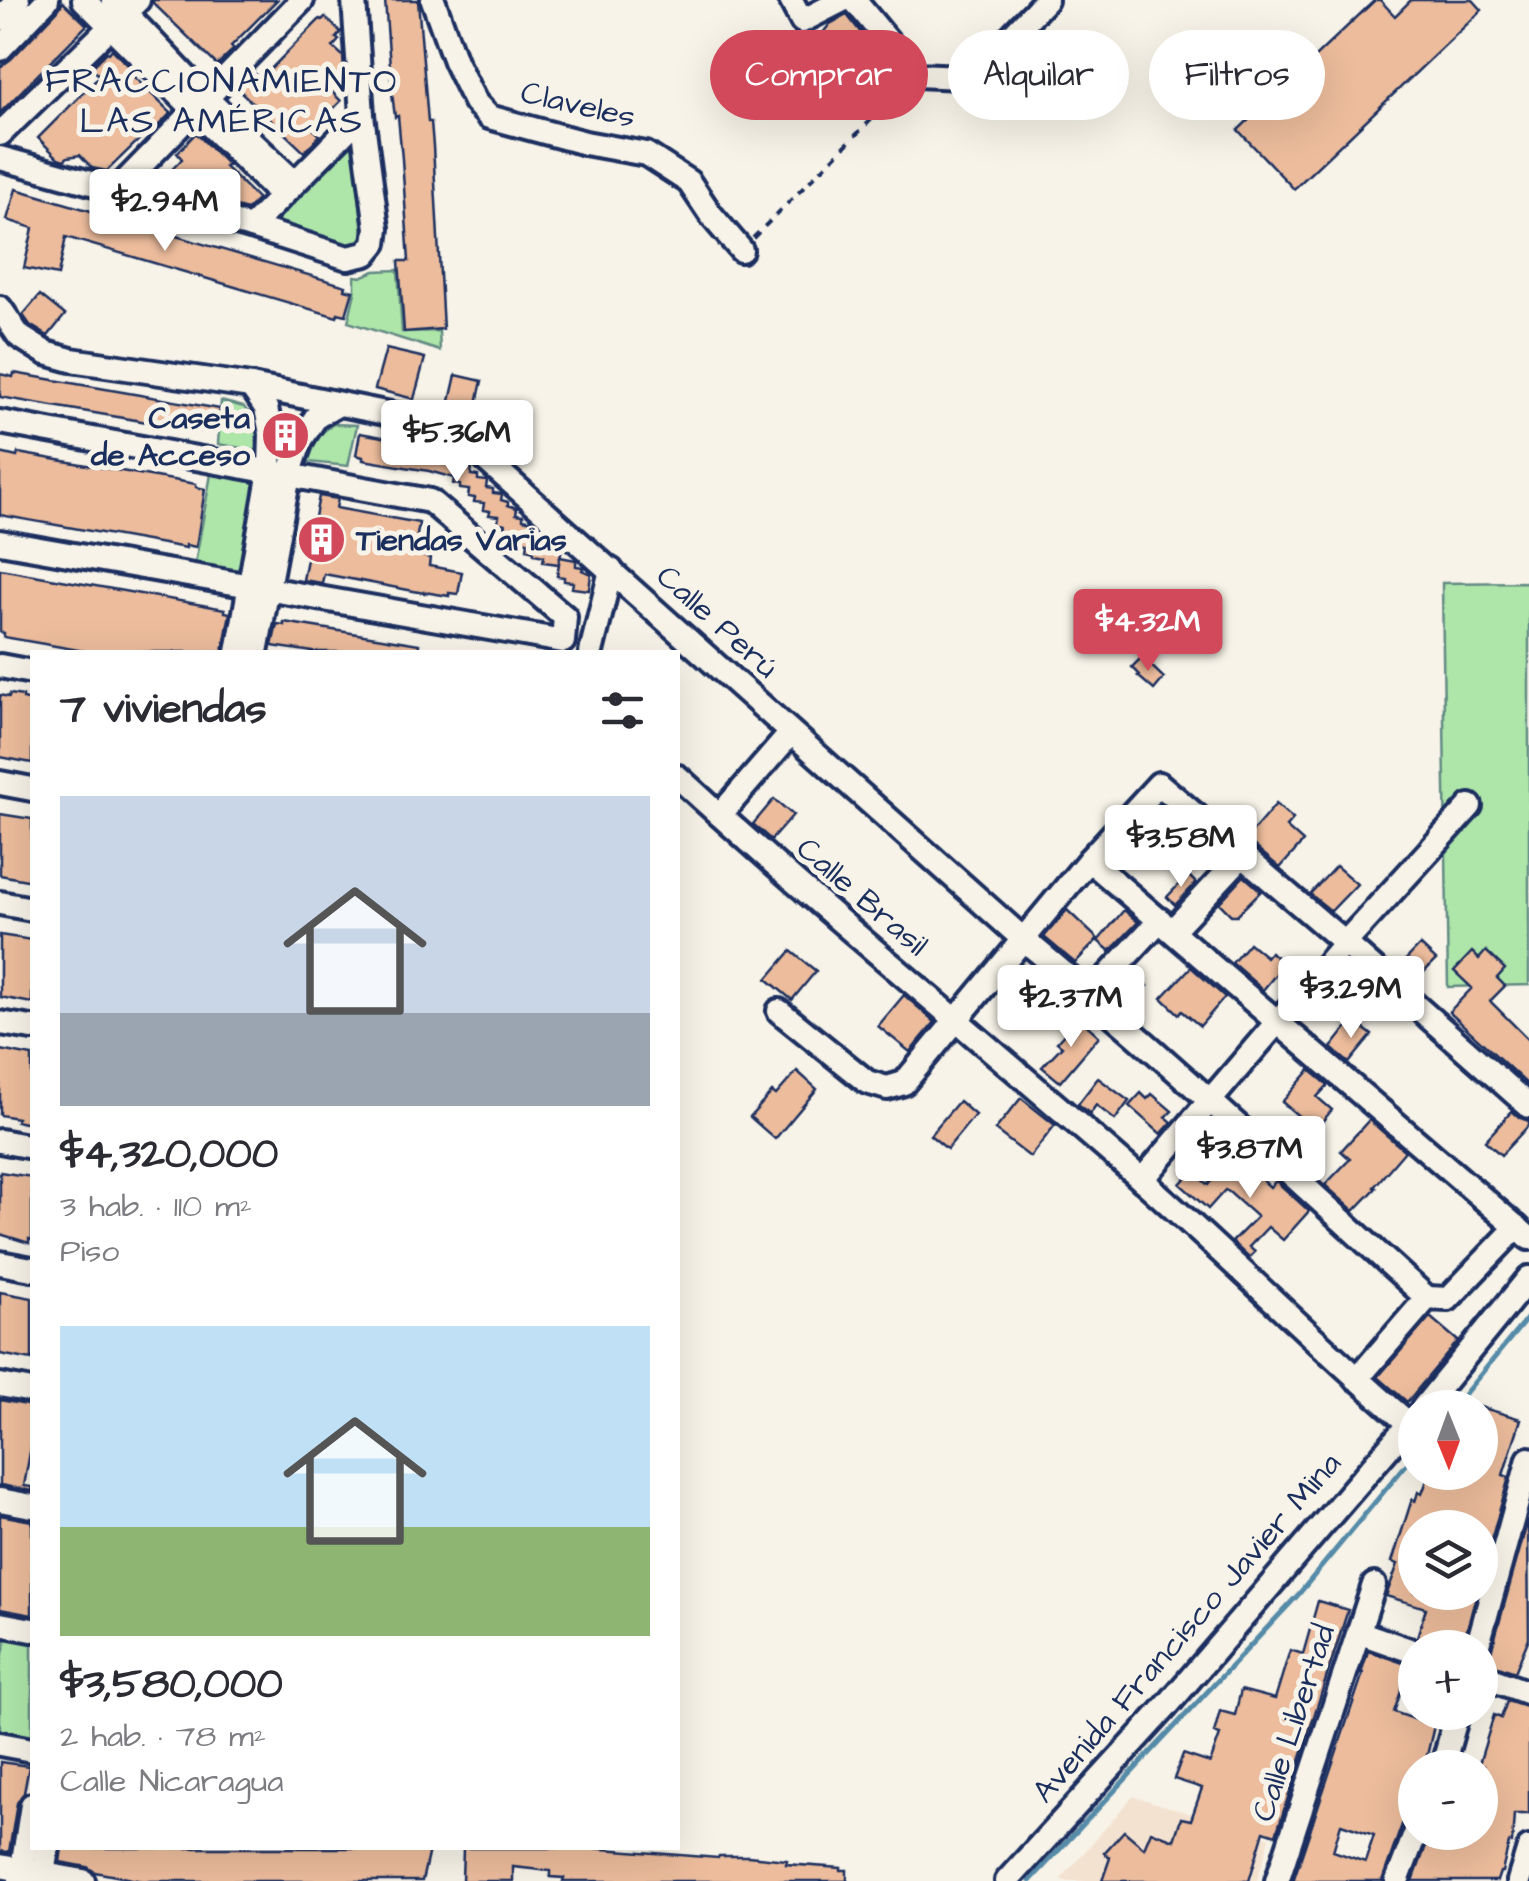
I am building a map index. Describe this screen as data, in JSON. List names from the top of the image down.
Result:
{
  "streets": {
    "street": [
      "Claveles",
      "Calle Perú",
      "Calle Brasil",
      "Avenida Francisco Javier Mina",
      "Calle Libertad"
    ]
  },
  "districts": ["FRACCIONAMIENTO LAS AMÉRICAS"],
  "places": {
    "building": ["Caseta de Acceso", "Tiendas Varias"]
  },
  "north": "bottom",
  "page": {
    "chip": ["Comprar", "Alquilar", "Filtros"],
    "price": [
      "$2.94M",
      "$5.36M",
      "$4.32M",
      "$3.58M",
      "$3.29M",
      "$2.37M",
      "$3.87M"
    ],
    "heading": "7 viviendas",
    "list": [
      {
        "name": "$4,320,000",
        "note": "3 hab. · 110 m² · Piso"
      },
      {
        "name": "$3,580,000",
        "note": "2 hab. · 78 m² · Calle Nicaragua"
      }
    ],
    "map_buttons": ["+", "−"]
  }
}
